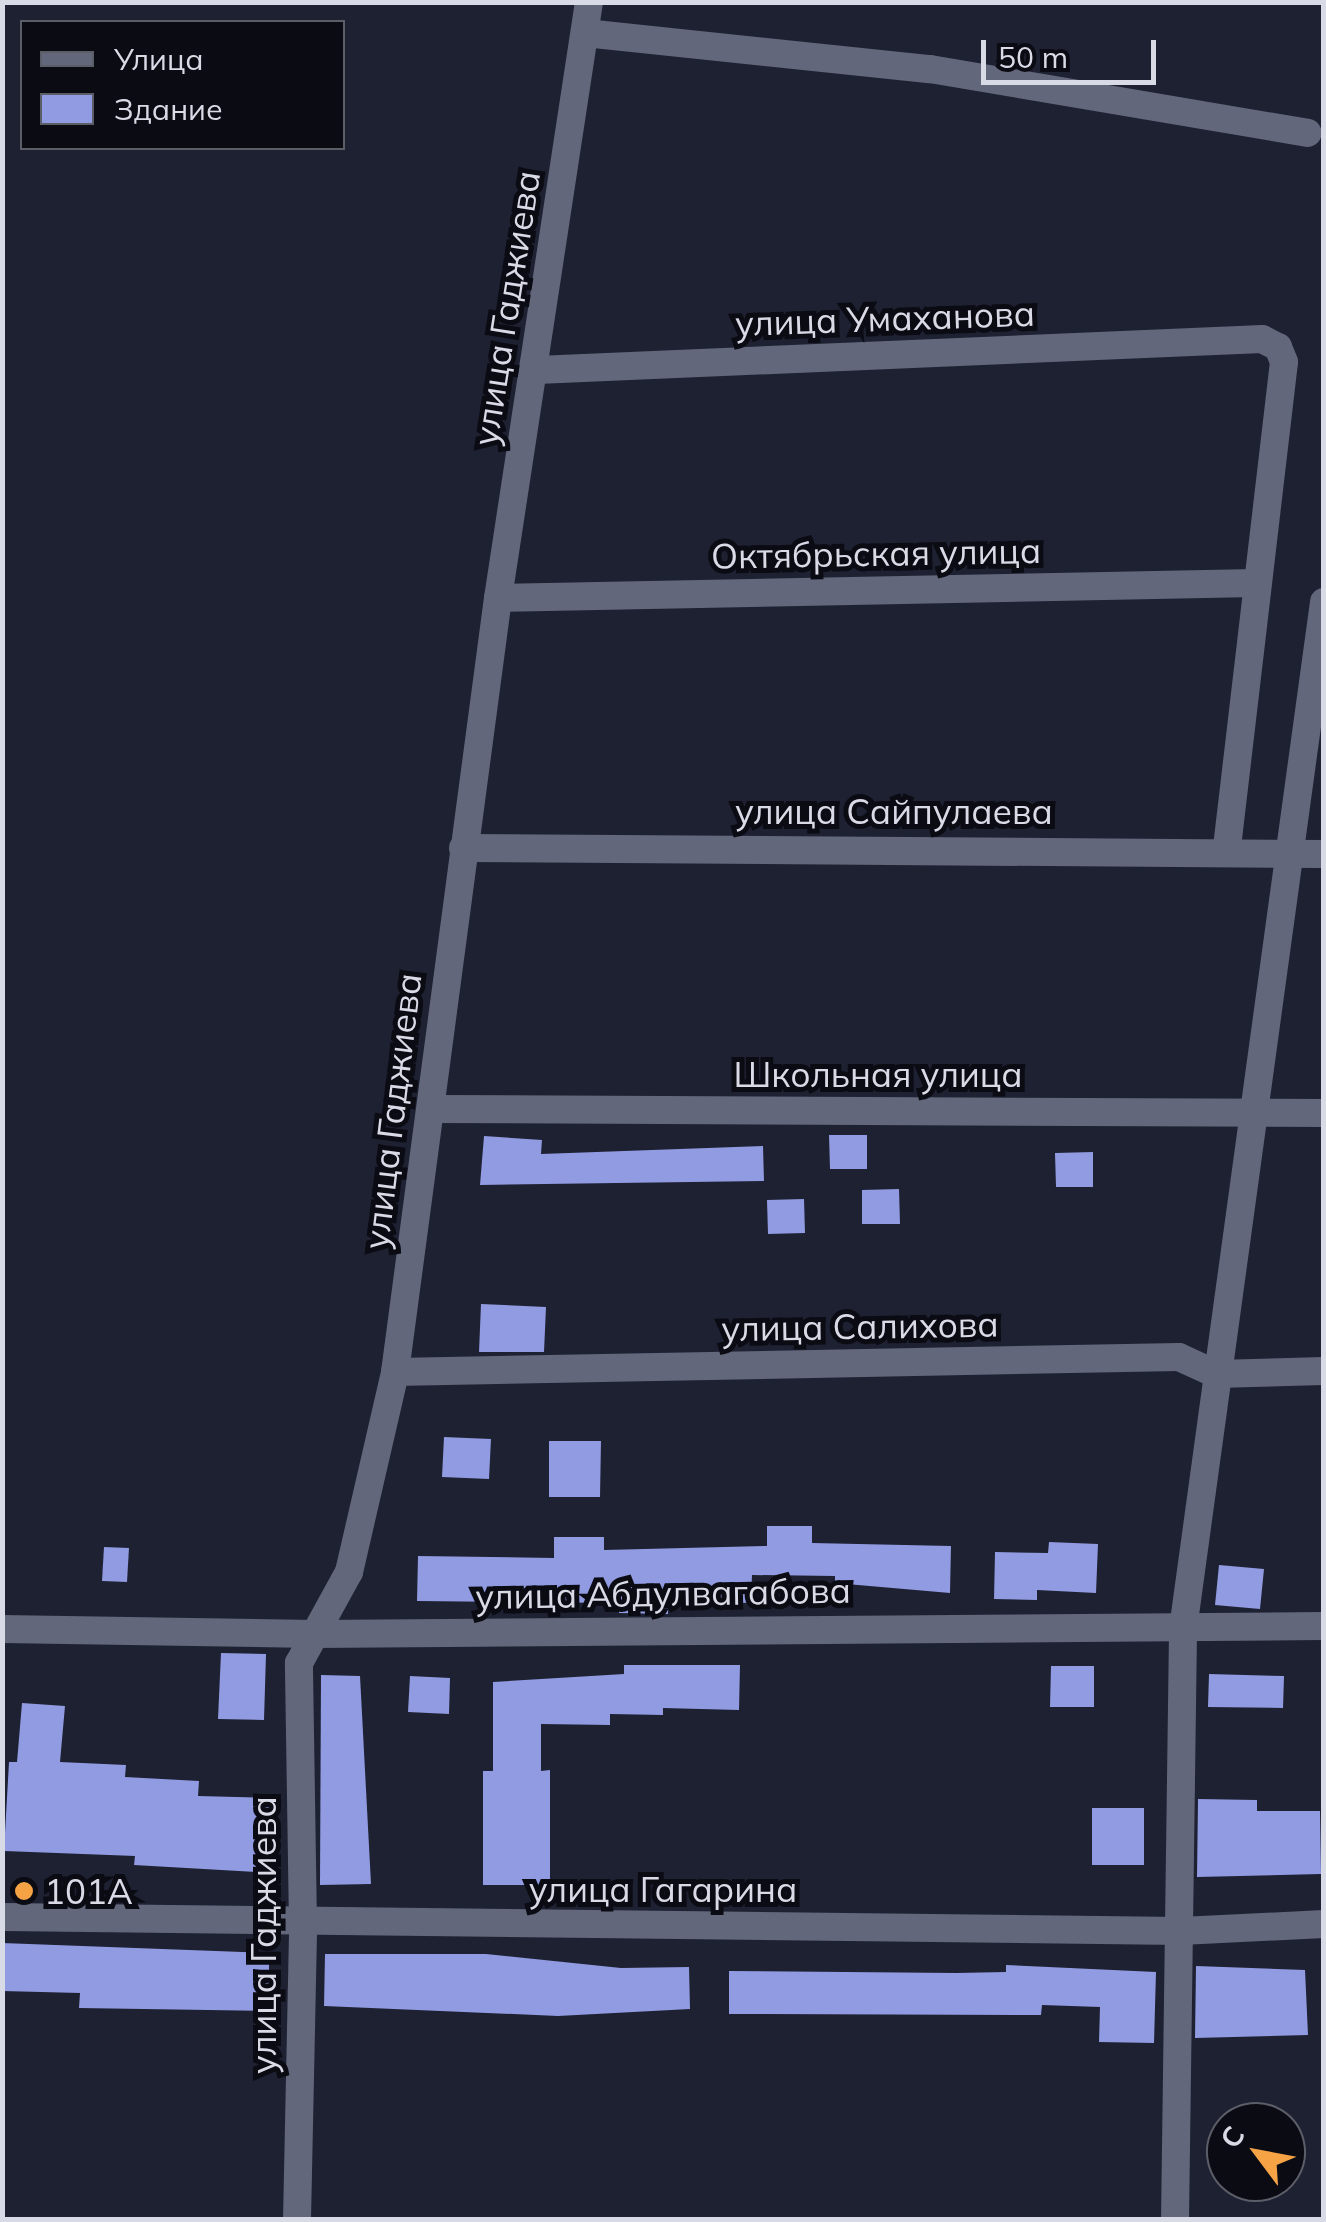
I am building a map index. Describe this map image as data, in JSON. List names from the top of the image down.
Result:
{
  "streets": {
    "street": [
      "улица Гаджиева",
      "улица Умаханова",
      "Октябрьская улица",
      "улица Сайпулаева",
      "Школьная улица",
      "улица Салихова",
      "улица Абдулвагабова",
      "улица Гагарина"
    ]
  },
  "crossings": [
    ["улица Гаджиева", "улица Умаханова"],
    ["улица Гаджиева", "Октябрьская улица"],
    ["улица Гаджиева", "улица Сайпулаева"],
    ["улица Гаджиева", "Школьная улица"],
    ["улица Гаджиева", "улица Салихова"],
    ["улица Гаджиева", "улица Абдулвагабова"],
    ["улица Гаджиева", "улица Гагарина"],
    ["улица Умаханова", "Октябрьская улица"]
  ],
  "places": ["101А"],
  "legend": ["Улица", "Здание"],
  "scale_bar": "50 m",
  "north": "top left"
}
